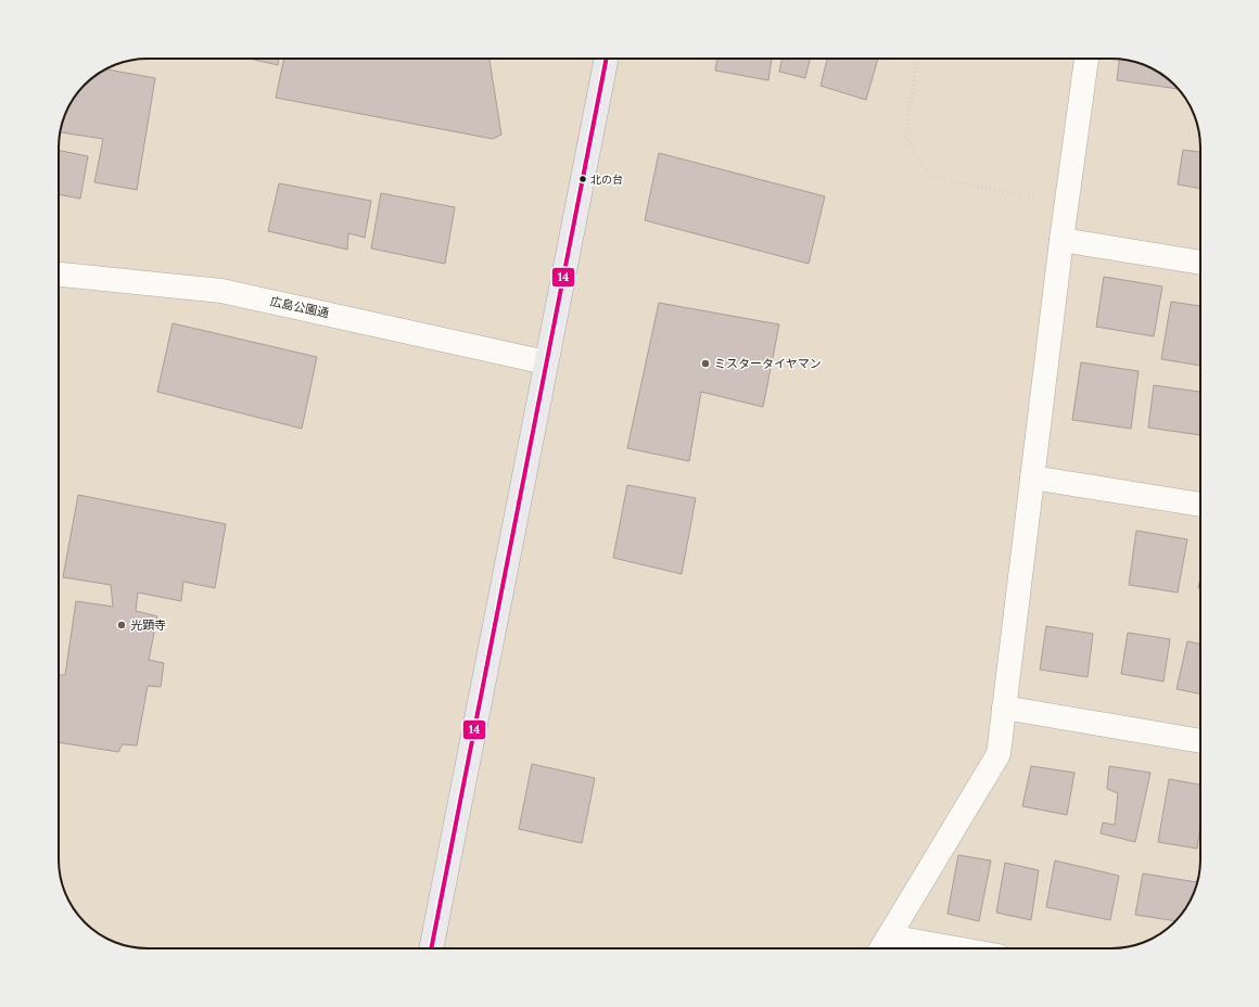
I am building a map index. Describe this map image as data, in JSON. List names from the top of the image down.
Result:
{
  "streets": {
    "street": ["広島公園通"]
  },
  "places": ["北の台", "ミスタータイヤマン", "光顕寺"],
  "lines": ["transit line 14"]
}
